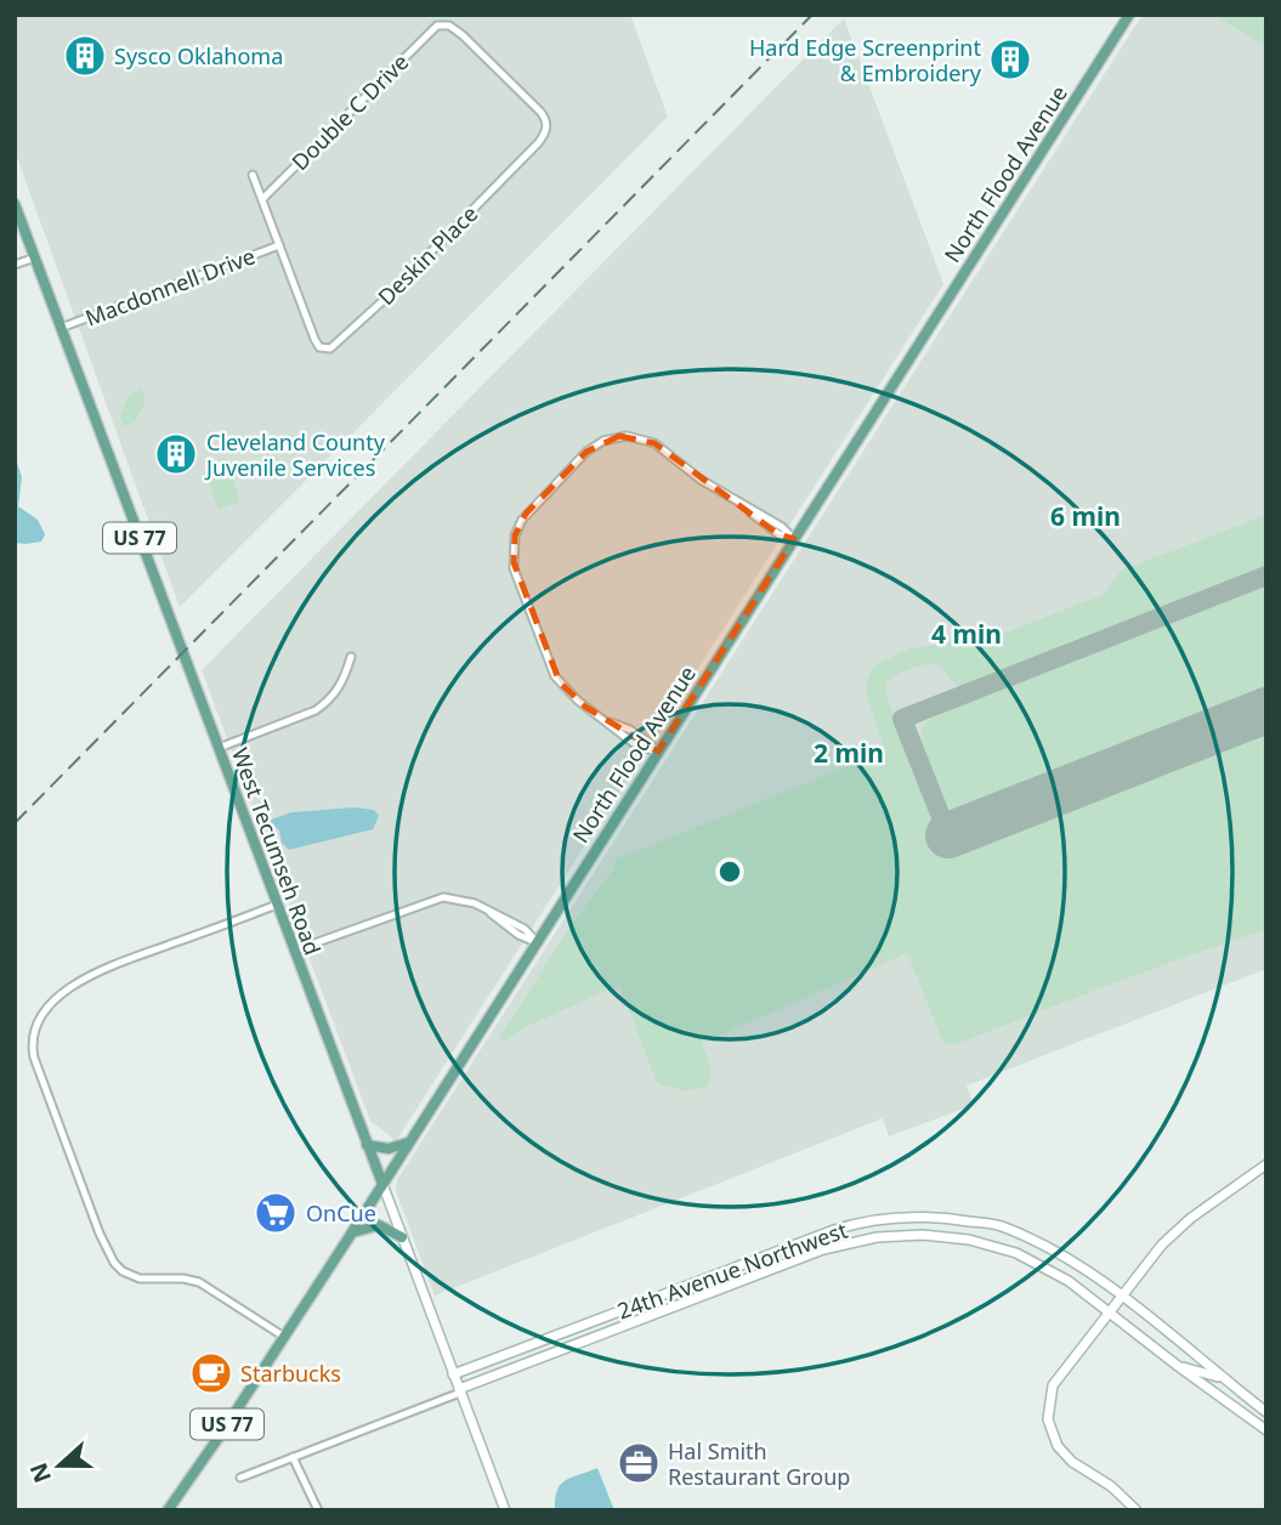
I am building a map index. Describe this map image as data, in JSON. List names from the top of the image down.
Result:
{
  "streets": {
    "main road": [
      "North Flood Avenue",
      "US 77",
      "West Tecumseh Road",
      "24th Avenue Northwest"
    ],
    "street": ["Double C Drive", "Deskin Place", "Macdonnell Drive"]
  },
  "crossings": [
    ["Double C Drive", "Deskin Place"],
    ["North Flood Avenue", "West Tecumseh Road"],
    ["Deskin Place", "Macdonnell Drive"],
    ["Macdonnell Drive", "West Tecumseh Road"],
    ["West Tecumseh Road", "24th Avenue Northwest"]
  ],
  "places": {
    "building": ["Sysco Oklahoma", "Hard Edge Screenprint & Embroidery", "Cleveland County Juvenile Services"],
    "supermarket": ["OnCue"],
    "cafe": ["Starbucks"],
    "office": ["Hal Smith Restaurant Group"]
  },
  "north": "left",
  "rings": ["6 min", "4 min", "2 min"]
}
